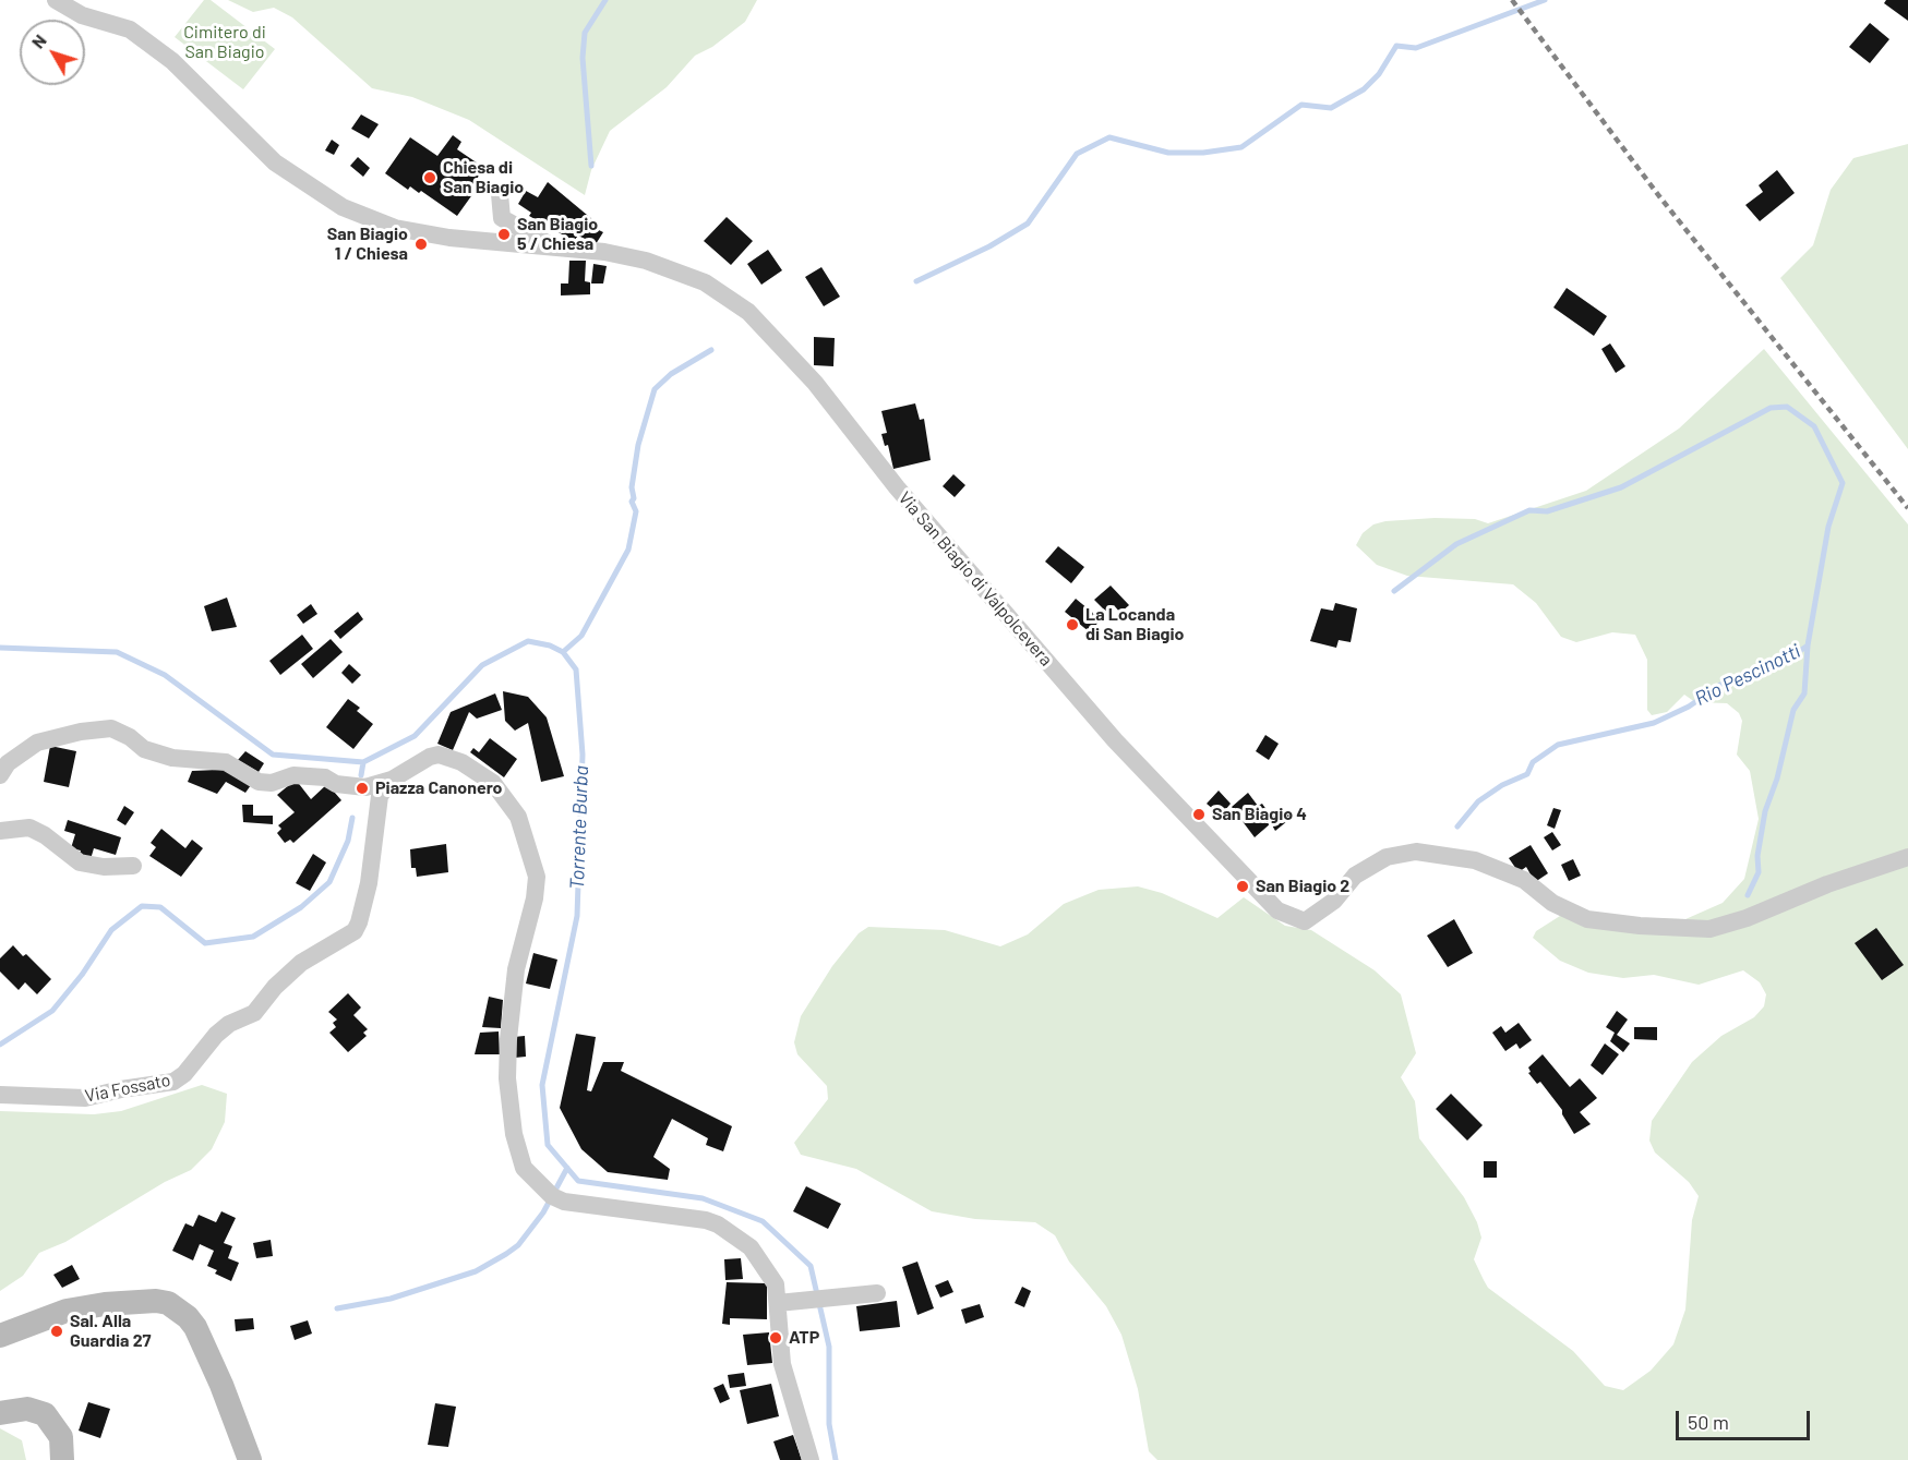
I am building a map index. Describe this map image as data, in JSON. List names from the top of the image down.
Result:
{
  "streets": {
    "street": ["Via San Biagio di Valpolcevera", "Via Fossato"]
  },
  "water": ["Rio Pescinotti", "Torrente Burba"],
  "parks": ["Cimitero di San Biagio"],
  "places": [
    "Chiesa di San Biagio",
    "San Biagio 5 / Chiesa",
    "San Biagio 1 / Chiesa",
    "La Locanda di San Biagio",
    "Piazza Canonero",
    "San Biagio 4",
    "San Biagio 2",
    "Sal. Alla Guardia 27",
    "ATP"
  ],
  "scale_bar": "50 m",
  "north": "top left"
}
